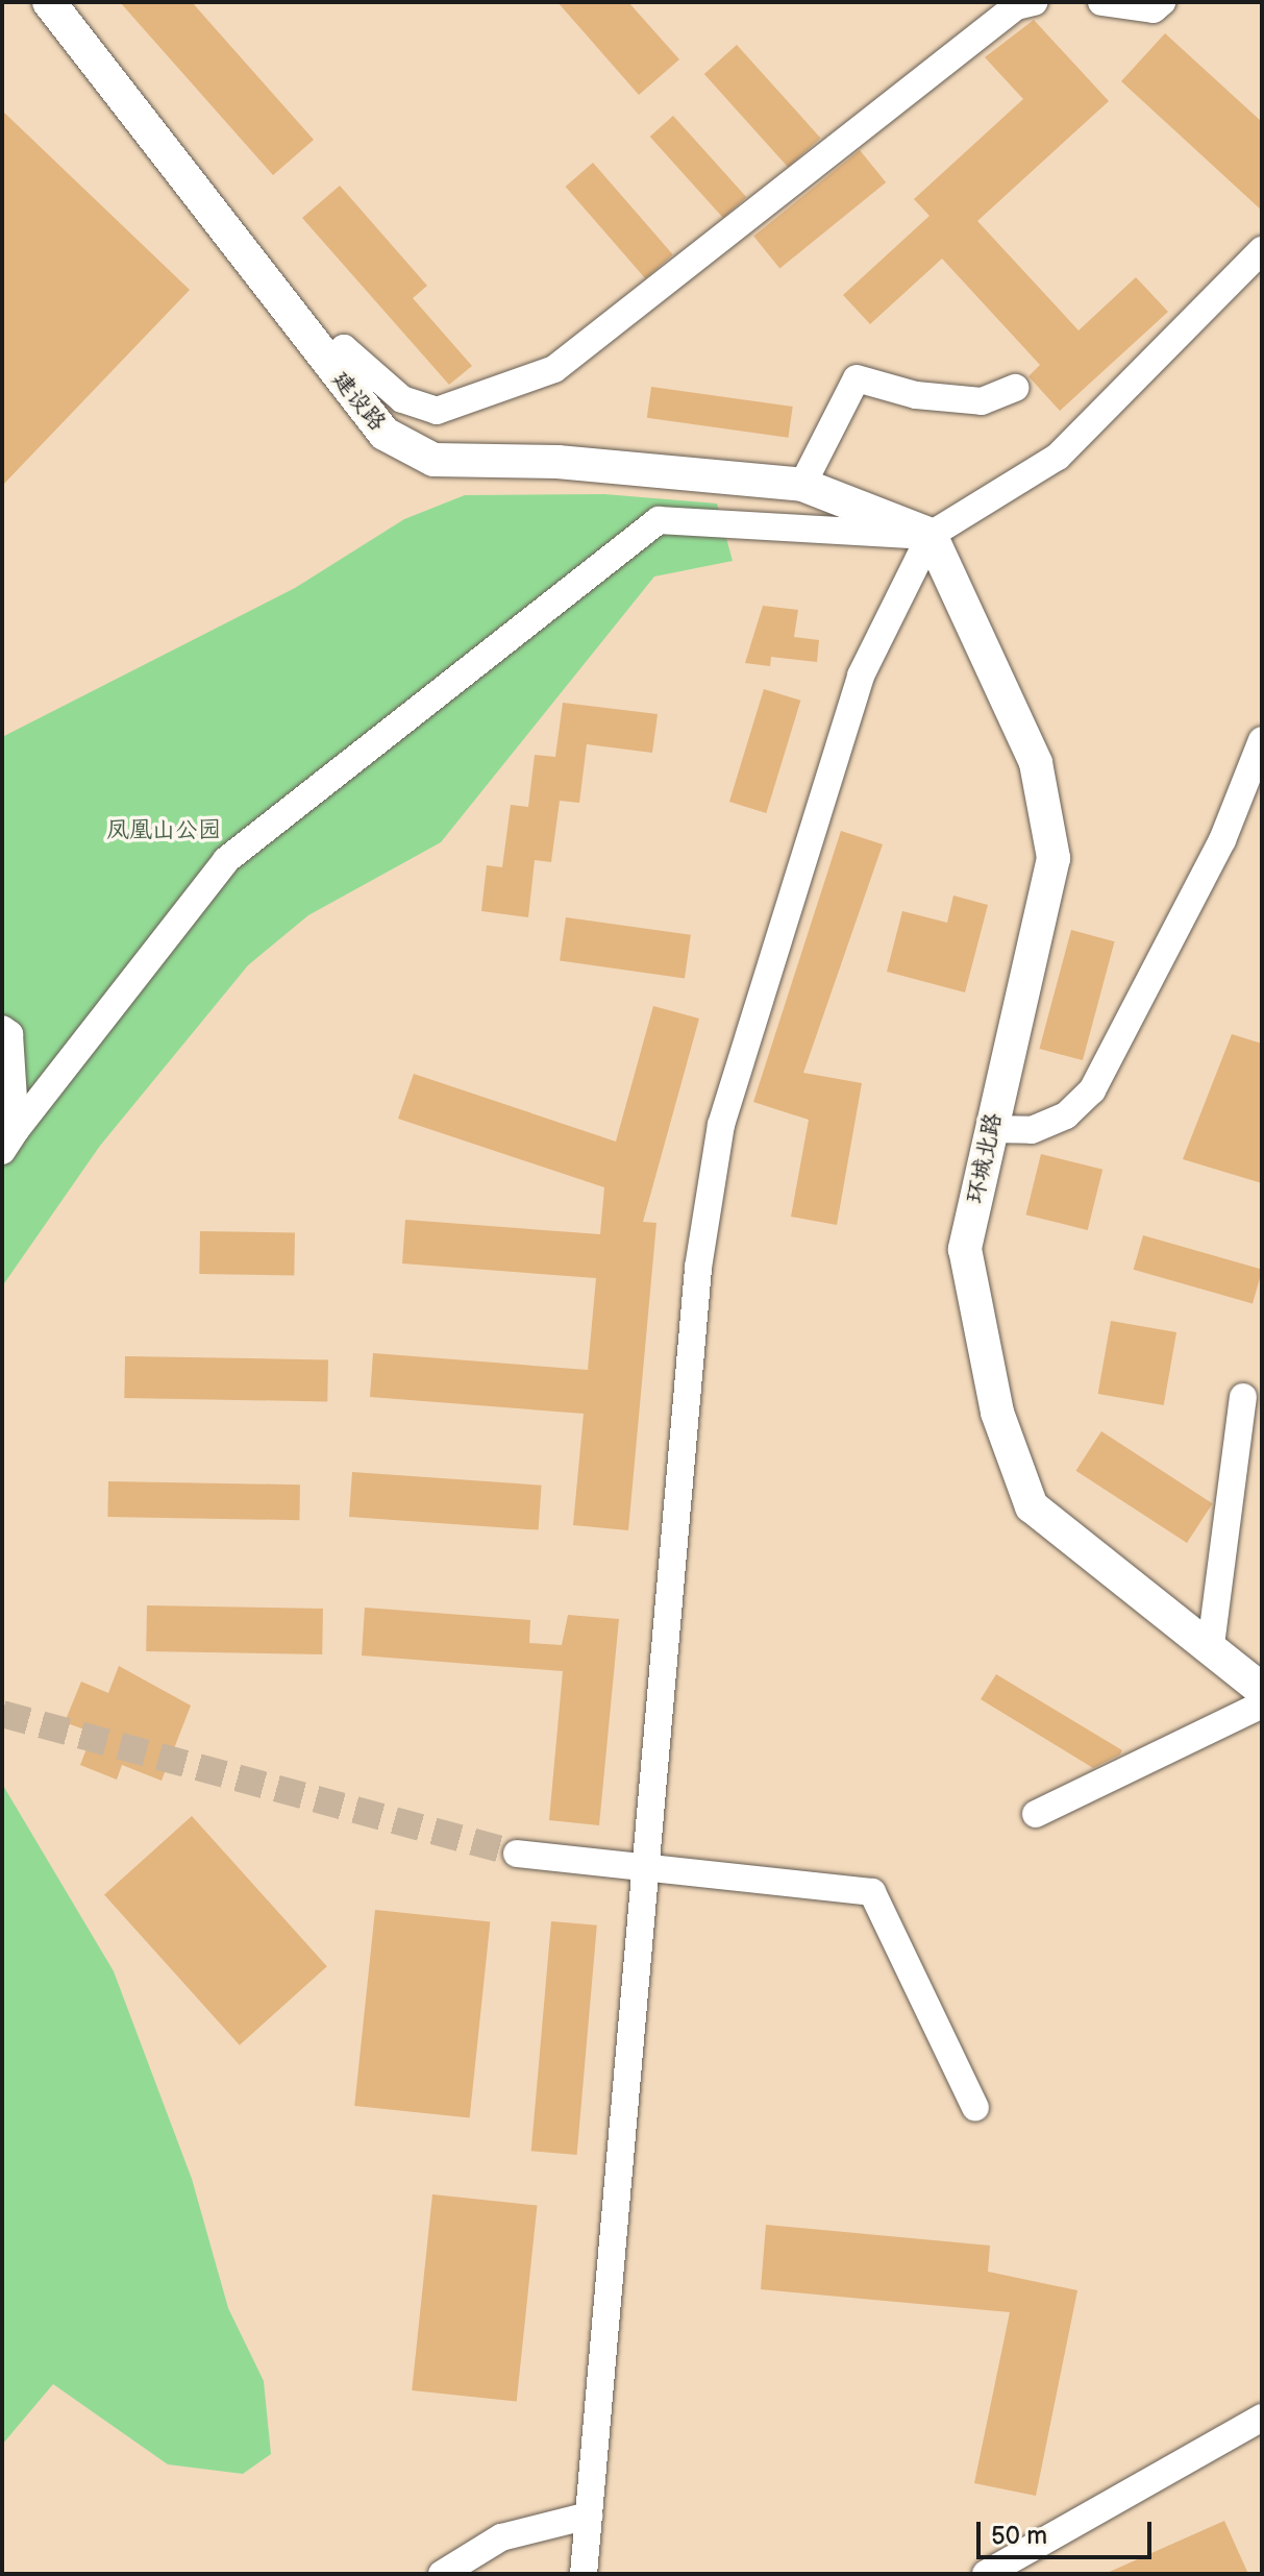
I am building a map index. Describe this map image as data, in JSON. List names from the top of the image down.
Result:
{
  "streets": {
    "main road": ["建设路", "环城北路"]
  },
  "crossings": [
    ["建设路", "环城北路"]
  ],
  "parks": ["凤凰山公园"],
  "scale_bar": "50 m"
}
